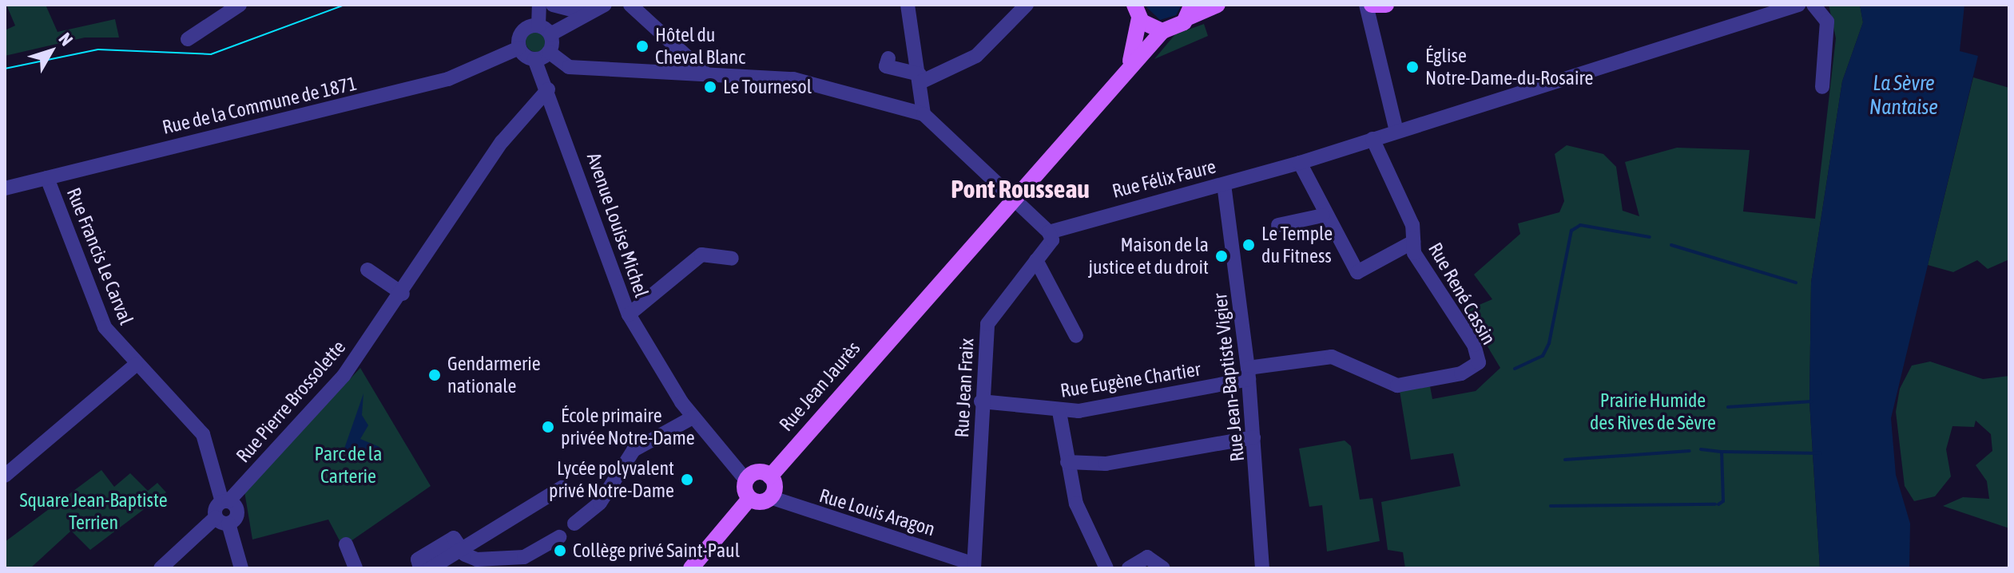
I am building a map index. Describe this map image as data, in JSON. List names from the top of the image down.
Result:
{
  "streets": {
    "main road": ["Rue Jean Jaurès"],
    "street": [
      "Rue de la Commune de 1871",
      "Rue Félix Faure",
      "Avenue Louise Michel",
      "Rue Francis Le Carval",
      "Rue René Cassin",
      "Rue Jean-Baptiste Vigier",
      "Rue Eugène Chartier",
      "Rue Jean Fraix",
      "Rue Pierre Brossolette",
      "Rue Louis Aragon"
    ]
  },
  "crossings": [
    ["Rue de la Commune de 1871", "Rue Francis Le Carval"],
    ["Rue Félix Faure", "Rue René Cassin"],
    ["Rue Félix Faure", "Rue Jean-Baptiste Vigier"],
    ["Rue Félix Faure", "Rue Jean Fraix"],
    ["Avenue Louise Michel", "Rue Pierre Brossolette"],
    ["Rue Francis Le Carval", "Rue Pierre Brossolette"],
    ["Rue René Cassin", "Rue Eugène Chartier"],
    ["Rue Jean-Baptiste Vigier", "Rue Eugène Chartier"],
    ["Rue Eugène Chartier", "Rue Jean Fraix"],
    ["Rue Jean Fraix", "Rue Louis Aragon"]
  ],
  "districts": ["Pont Rousseau"],
  "water": ["La Sèvre Nantaise"],
  "parks": ["Prairie Humide des Rives de Sèvre", "Parc de la Carterie", "Square Jean-Baptiste Terrien"],
  "places": [
    "Hôtel du Cheval Blanc",
    "Église Notre-Dame-du-Rosaire",
    "Le Tournesol",
    "Le Temple du Fitness",
    "Maison de la justice et du droit",
    "Gendarmerie nationale",
    "École primaire privée Notre-Dame",
    "Lycée polyvalent privé Notre-Dame",
    "Collège privé Saint-Paul"
  ],
  "north": "top right"
}
